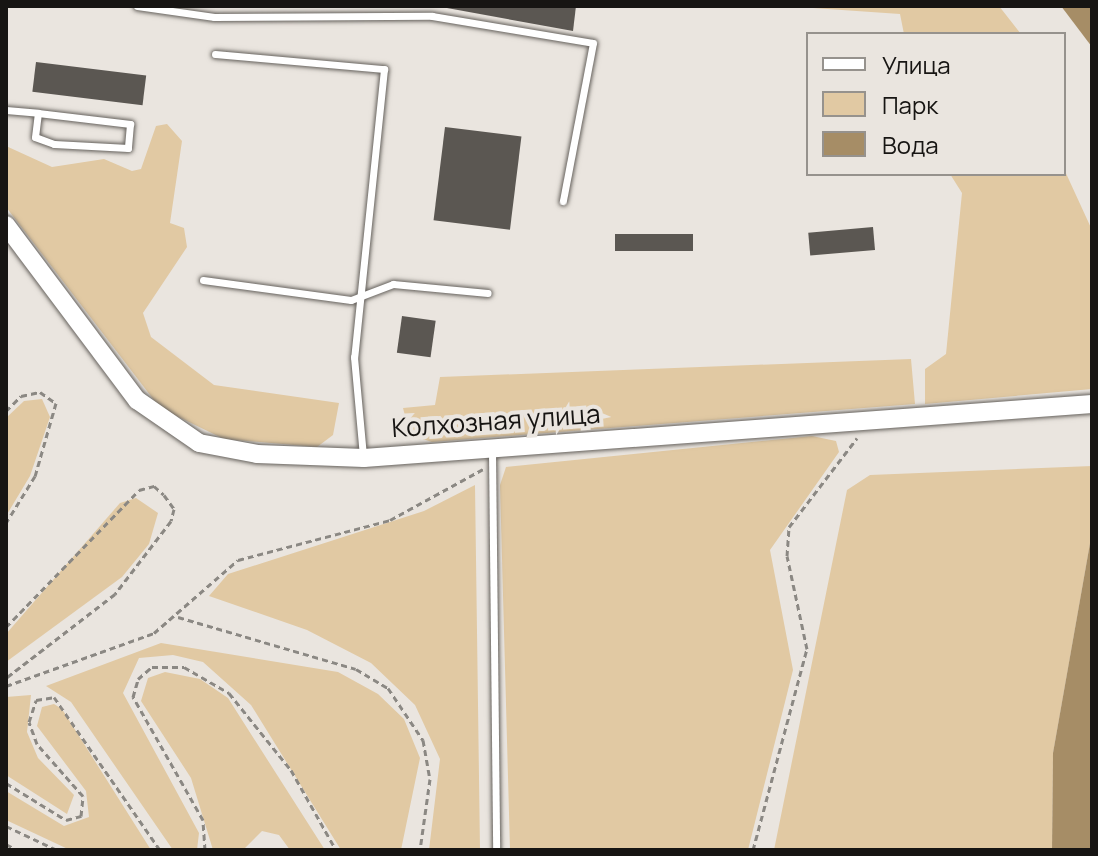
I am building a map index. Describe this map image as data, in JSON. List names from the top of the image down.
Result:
{
  "streets": {
    "main road": ["Колхозная улица"]
  },
  "legend": ["Улица", "Парк", "Вода"]
}
